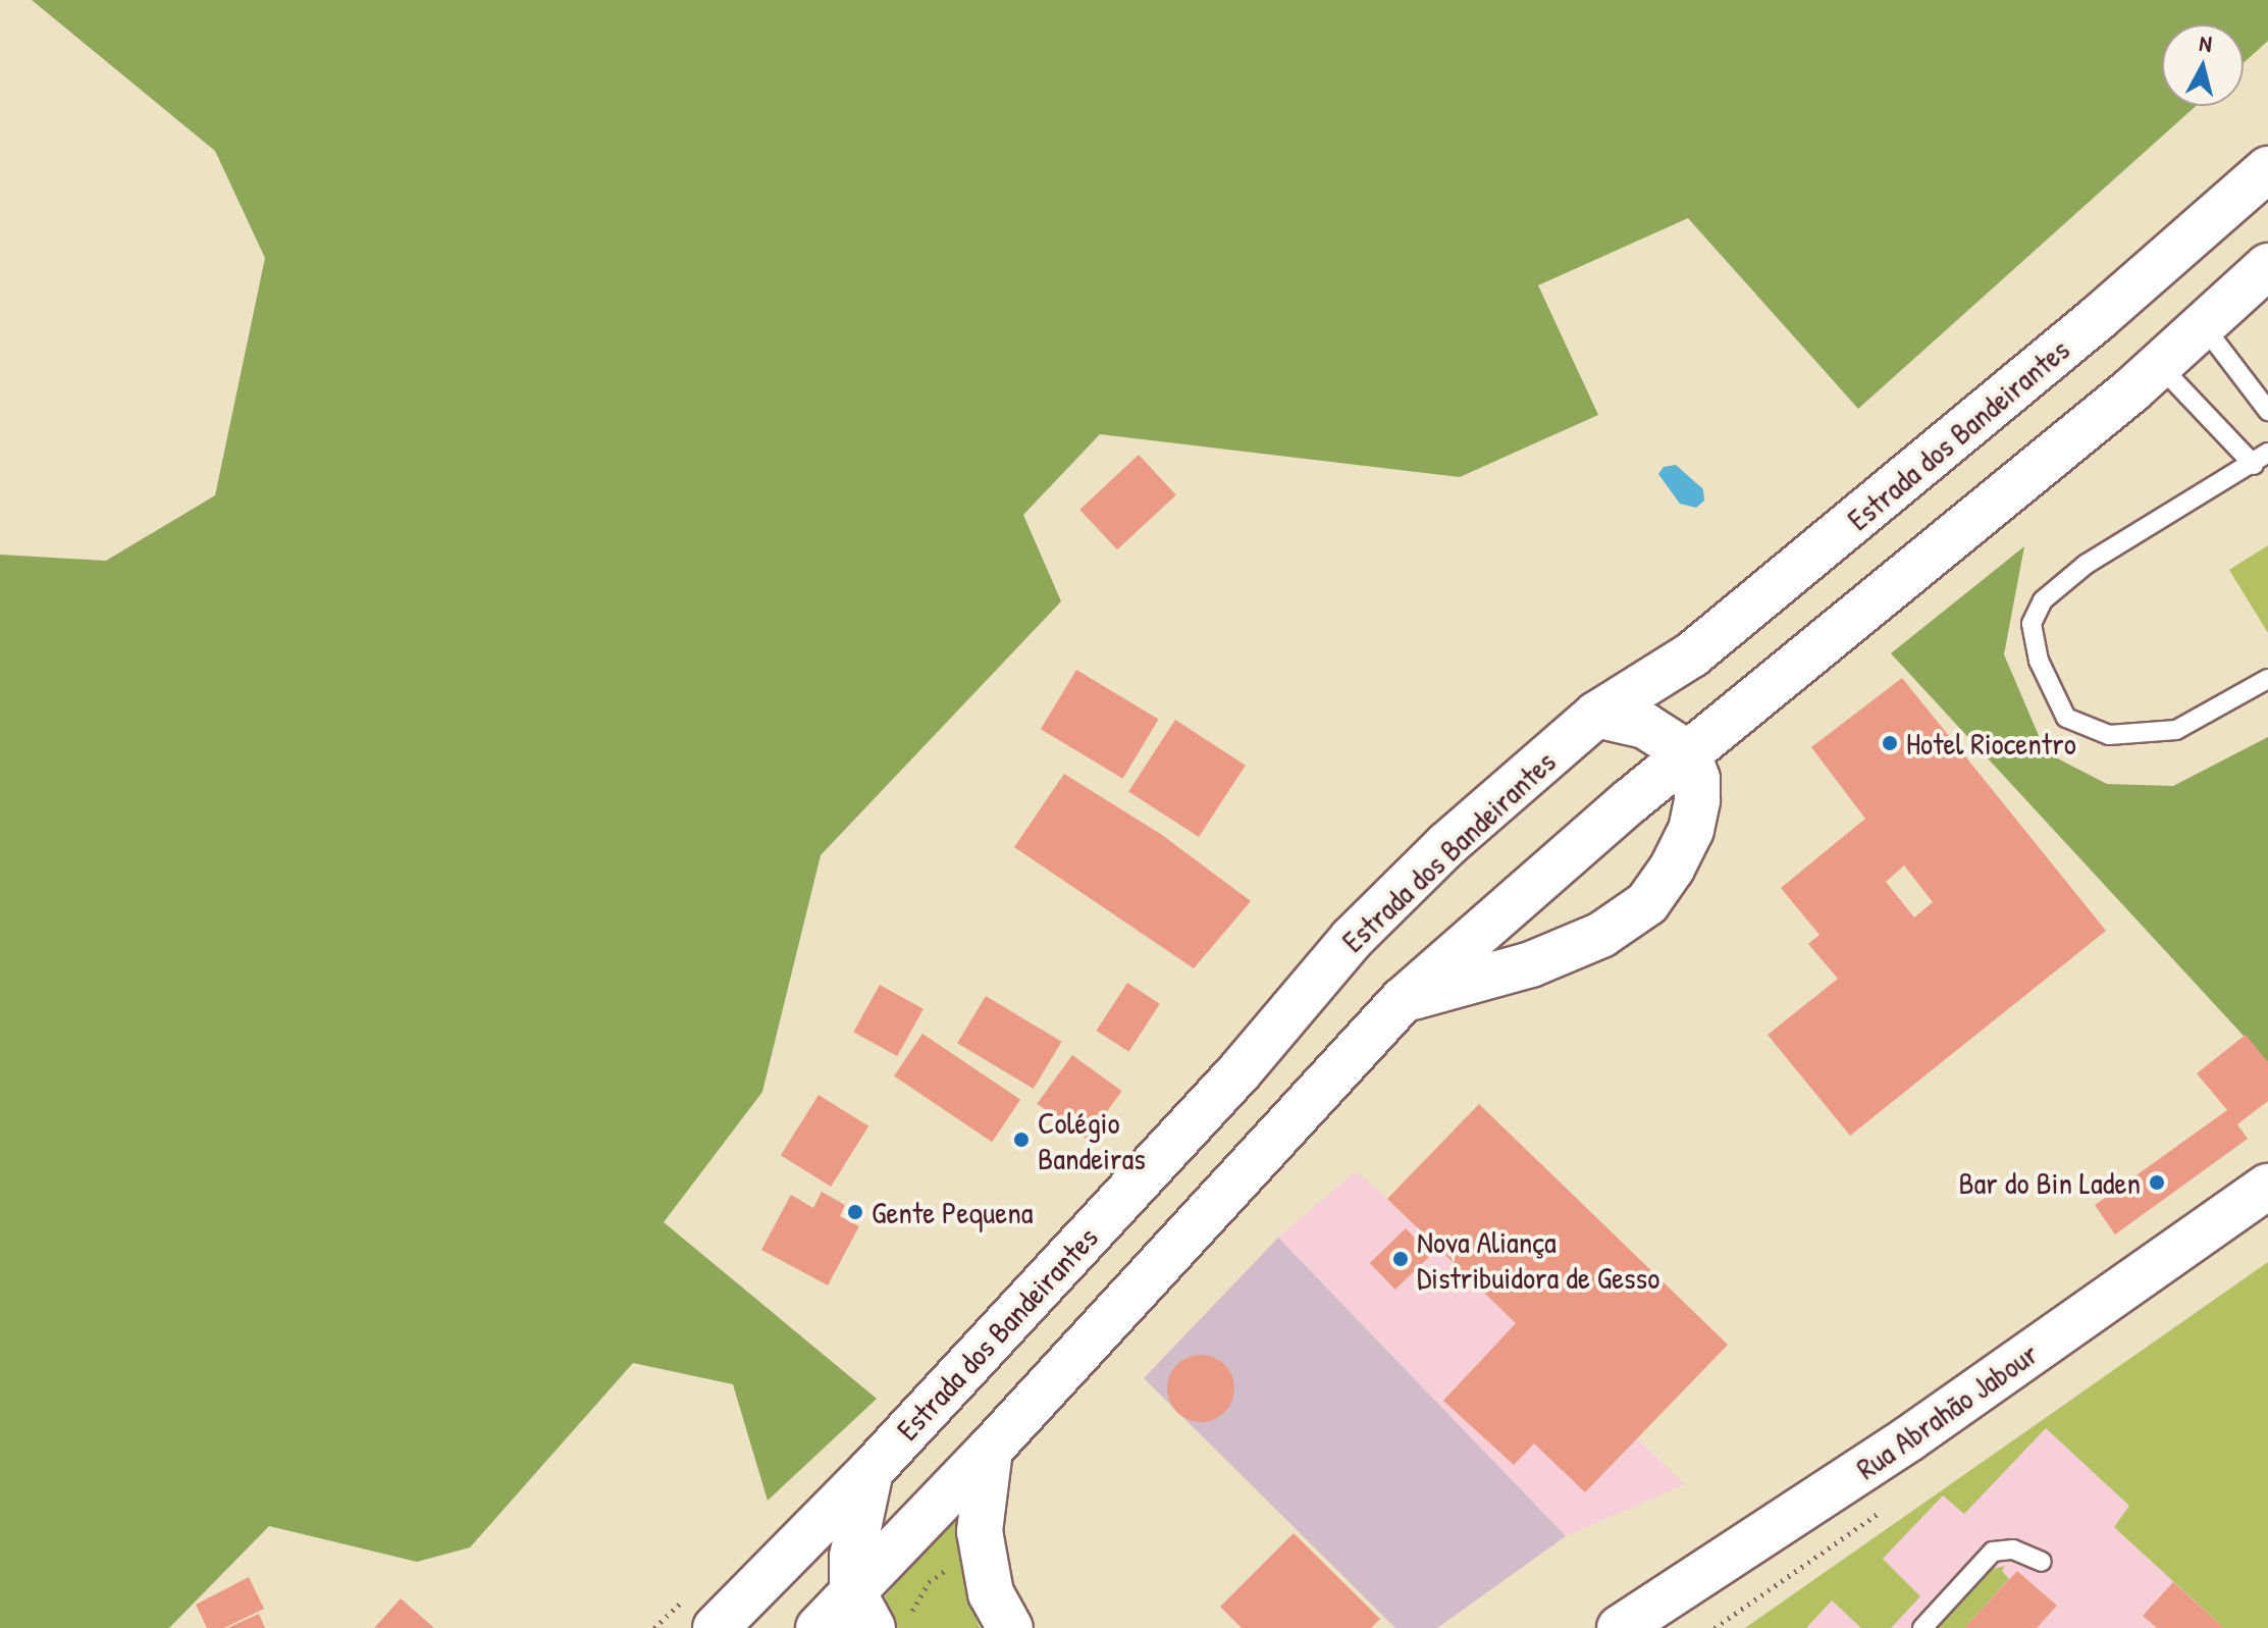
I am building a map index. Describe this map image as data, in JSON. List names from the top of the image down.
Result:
{
  "streets": {
    "main road": ["Estrada dos Bandeirantes", "Rua Abrahão Jabour"]
  },
  "places": [
    "Hotel Riocentro",
    "Colégio Bandeiras",
    "Bar do Bin Laden",
    "Gente Pequena",
    "Nova Aliança Distribuidora de Gesso"
  ],
  "north": "top"
}
